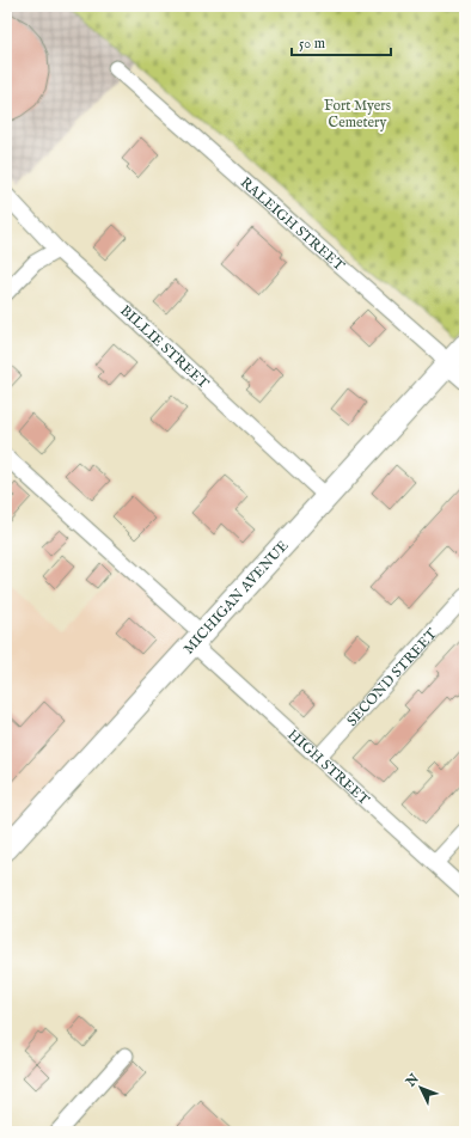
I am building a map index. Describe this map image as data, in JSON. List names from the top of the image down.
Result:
{
  "streets": {
    "street": [
      "RALEIGH STREET",
      "BILLIE STREET",
      "MICHIGAN AVENUE",
      "SECOND STREET",
      "HIGH STREET"
    ]
  },
  "crossings": [
    ["RALEIGH STREET", "MICHIGAN AVENUE"],
    ["BILLIE STREET", "MICHIGAN AVENUE"],
    ["MICHIGAN AVENUE", "HIGH STREET"],
    ["SECOND STREET", "HIGH STREET"]
  ],
  "parks": ["Fort Myers Cemetery"],
  "scale_bar": "50 m",
  "north": "top left"
}
